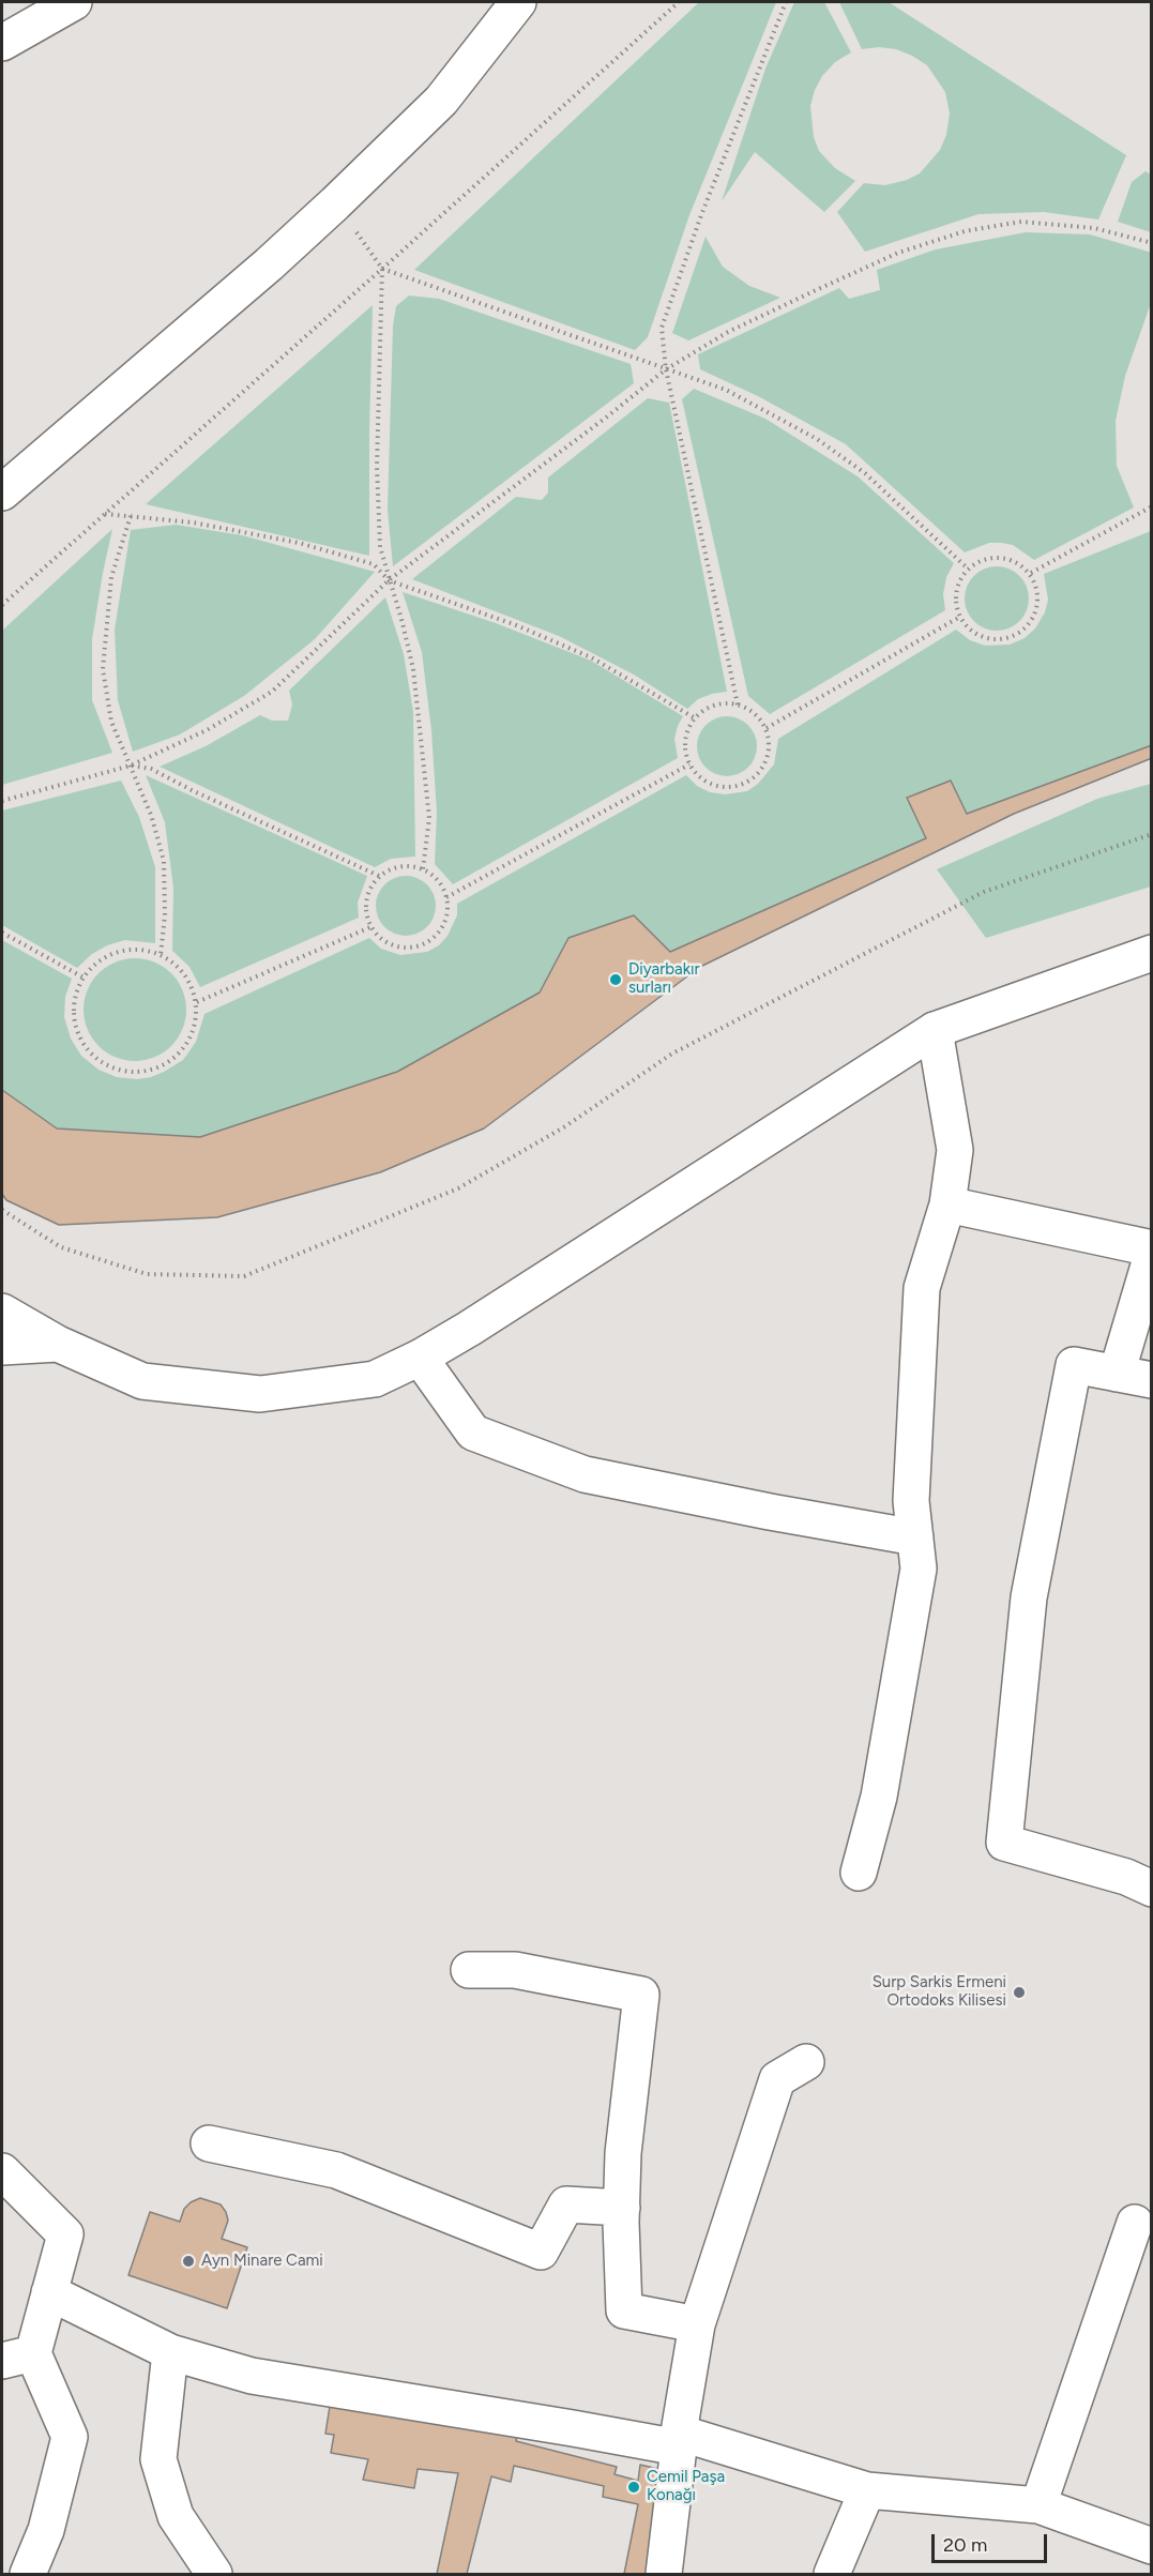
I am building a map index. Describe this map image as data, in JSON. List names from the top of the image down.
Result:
{
  "places": [
    "Diyarbakır surları",
    "Surp Sarkis Ermeni Ortodoks Kilisesi",
    "Ayn Minare Cami",
    "Cemil Paşa Konağı"
  ],
  "scale_bar": "20 m"
}
